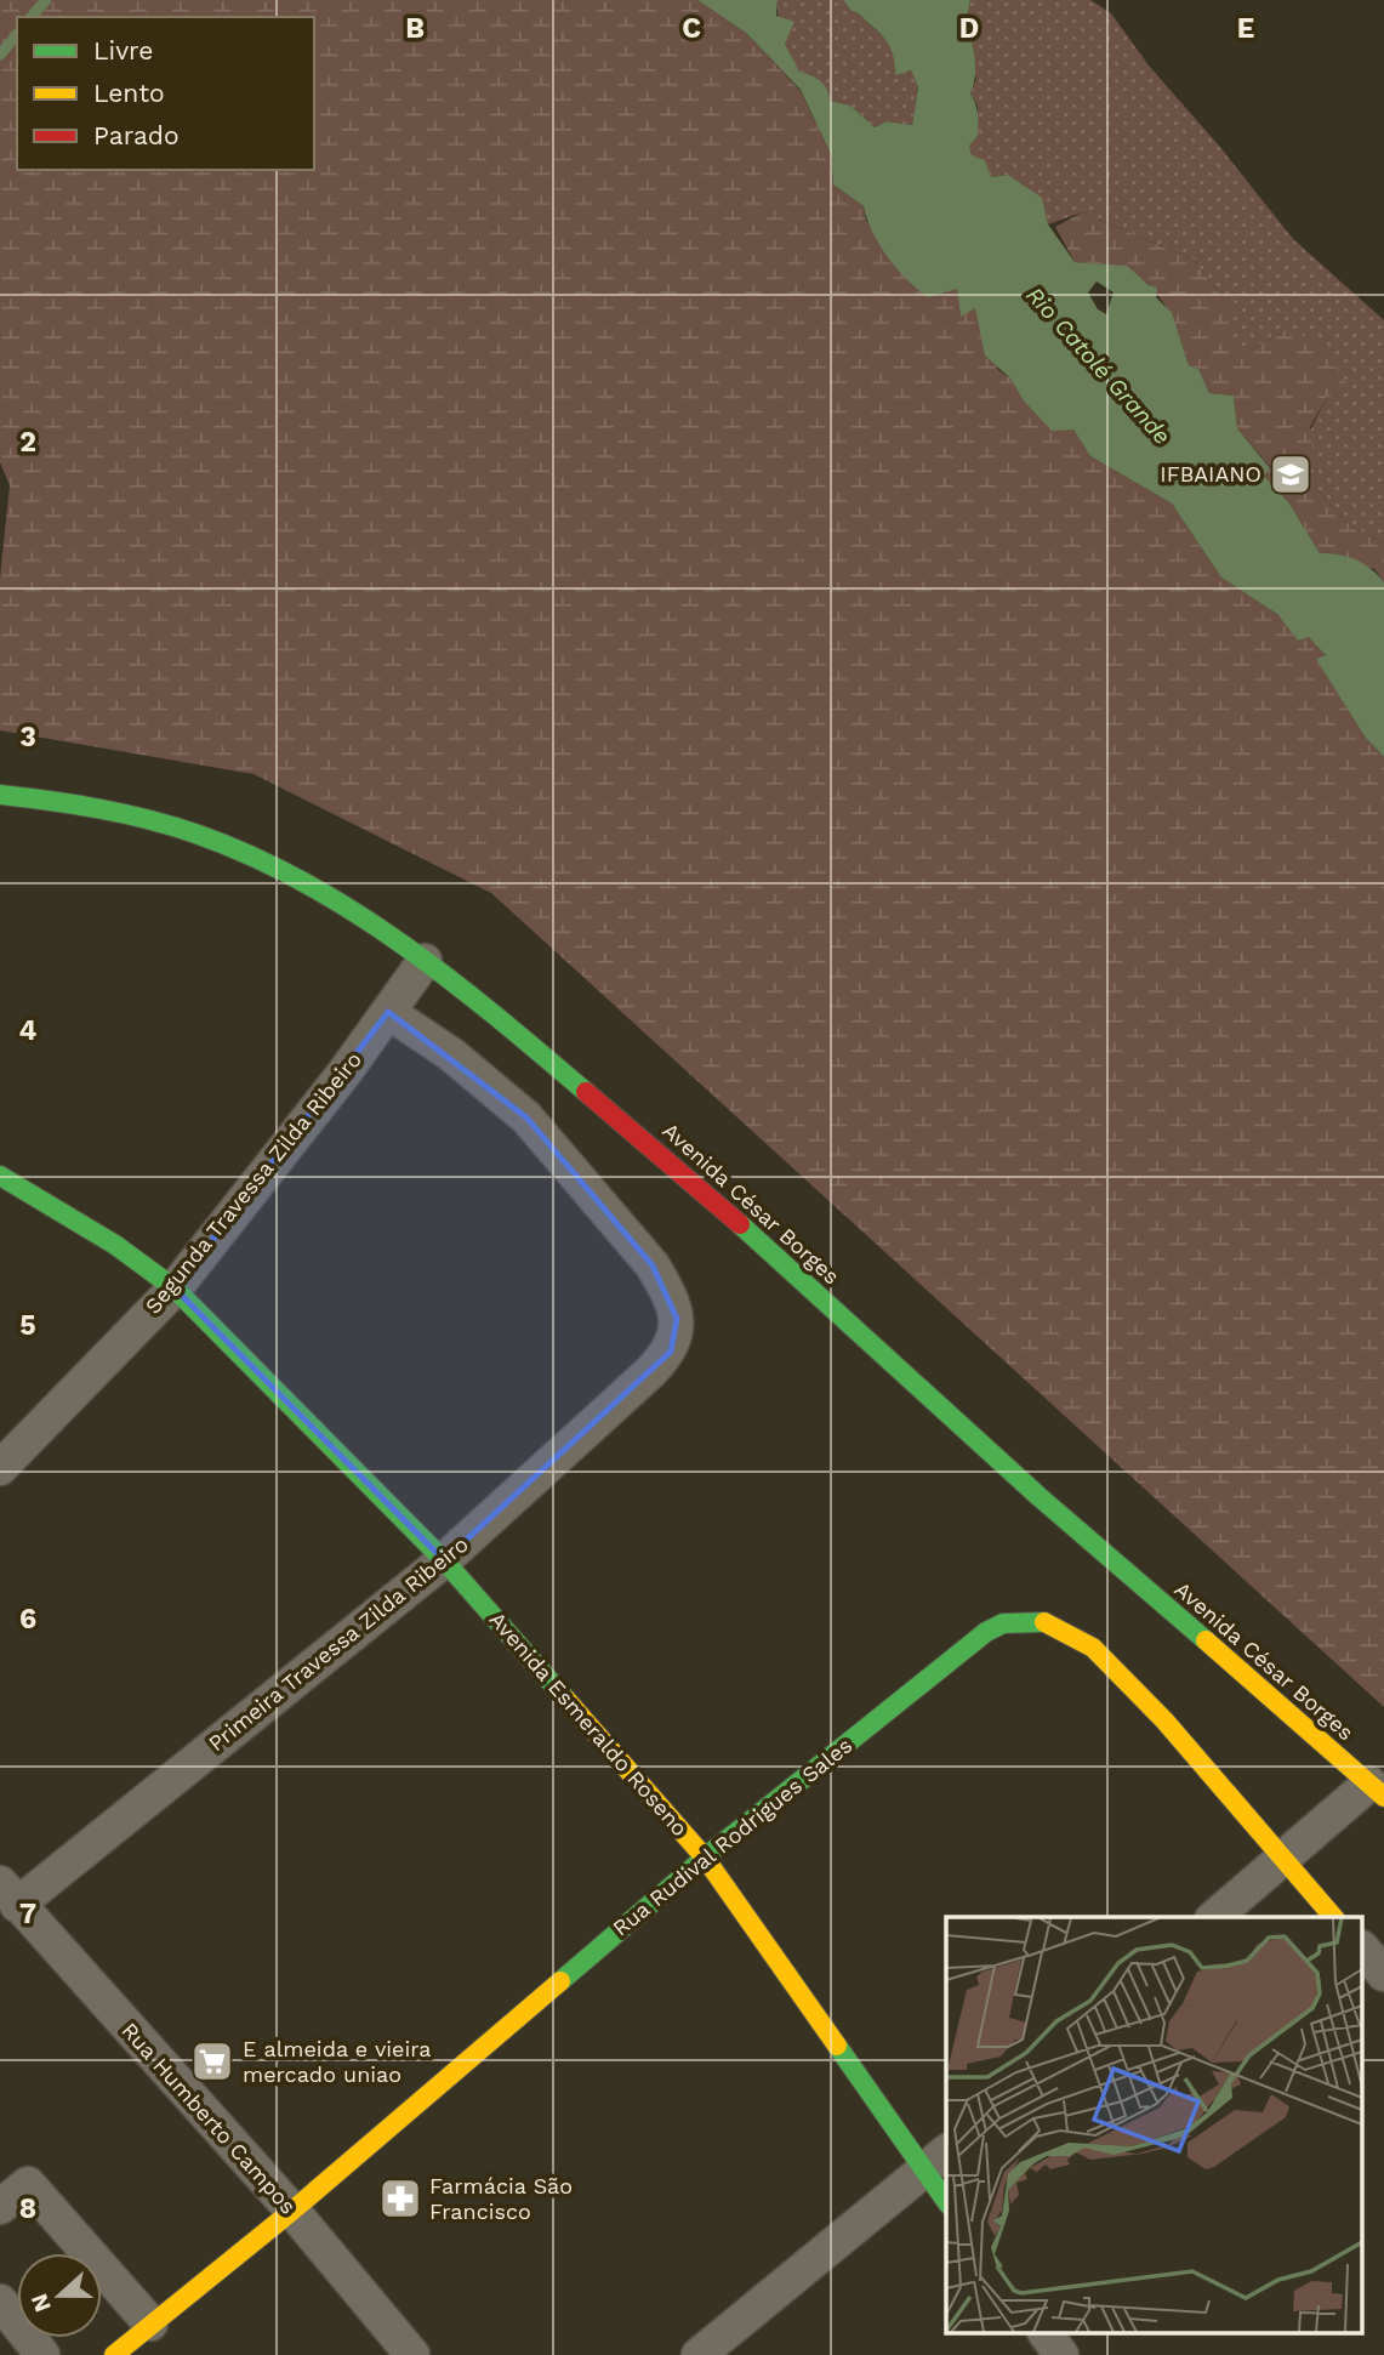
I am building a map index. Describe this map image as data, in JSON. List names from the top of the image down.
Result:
{
  "streets": {
    "street": [
      "Segunda Travessa Zilda Ribeiro",
      "Avenida César Borges",
      "Primeira Travessa Zilda Ribeiro",
      "Avenida Esmeraldo Roseno",
      "Rua Rudival Rodrigues Sales",
      "Rua Humberto Campos"
    ]
  },
  "crossings": [
    ["Segunda Travessa Zilda Ribeiro", "Avenida César Borges"],
    ["Segunda Travessa Zilda Ribeiro", "Primeira Travessa Zilda Ribeiro"],
    ["Segunda Travessa Zilda Ribeiro", "Avenida Esmeraldo Roseno"],
    ["Primeira Travessa Zilda Ribeiro", "Avenida Esmeraldo Roseno"],
    ["Primeira Travessa Zilda Ribeiro", "Rua Humberto Campos"],
    ["Avenida Esmeraldo Roseno", "Rua Rudival Rodrigues Sales"],
    ["Rua Rudival Rodrigues Sales", "Rua Humberto Campos"]
  ],
  "water": ["Rio Catolé Grande"],
  "places": {
    "school or university": ["IFBAIANO"],
    "supermarket": ["E almeida e vieira mercado uniao"],
    "pharmacy": ["Farmácia São Francisco"]
  },
  "legend": ["Livre", "Lento", "Parado"],
  "north": "left",
  "grid": {
    "columns": [
      "B",
      "C",
      "D",
      "E"
    ],
    "rows": [
      "2",
      "3",
      "4",
      "5",
      "6",
      "7",
      "8"
    ]
  }
}
